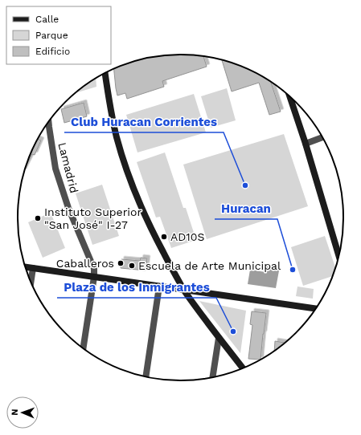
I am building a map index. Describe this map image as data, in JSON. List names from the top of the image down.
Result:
{
  "streets": {
    "street": ["Lamadrid"]
  },
  "places": [
    "Club Huracan Corrientes",
    "Instituto Superior \"San José\" I-27",
    "AD10S",
    "Caballeros",
    "Escuela de Arte Municipal",
    "Huracan",
    "Plaza de los Inmigrantes"
  ],
  "legend": ["Calle", "Parque", "Edificio"],
  "north": "left"
}
